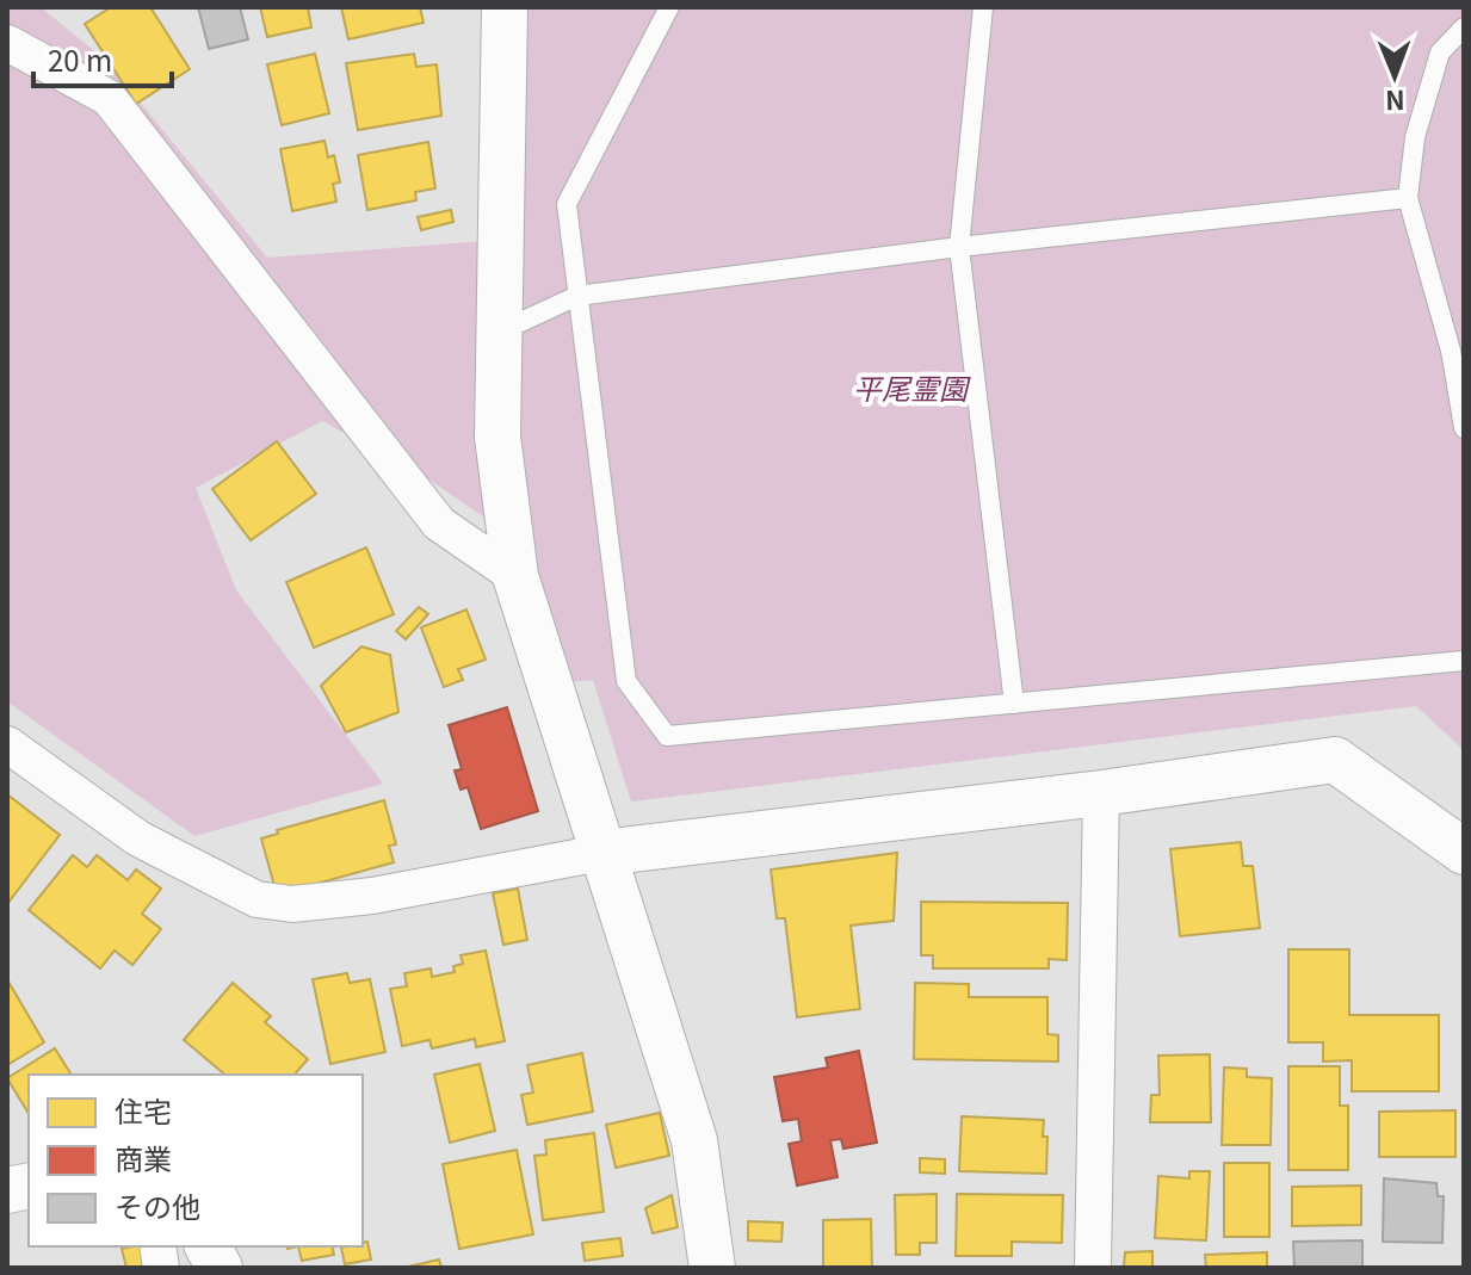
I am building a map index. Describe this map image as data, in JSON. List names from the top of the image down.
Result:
{
  "parks": ["平尾霊園"],
  "legend": ["住宅", "商業", "その他"],
  "scale_bar": "20 m",
  "north": "bottom"
}
